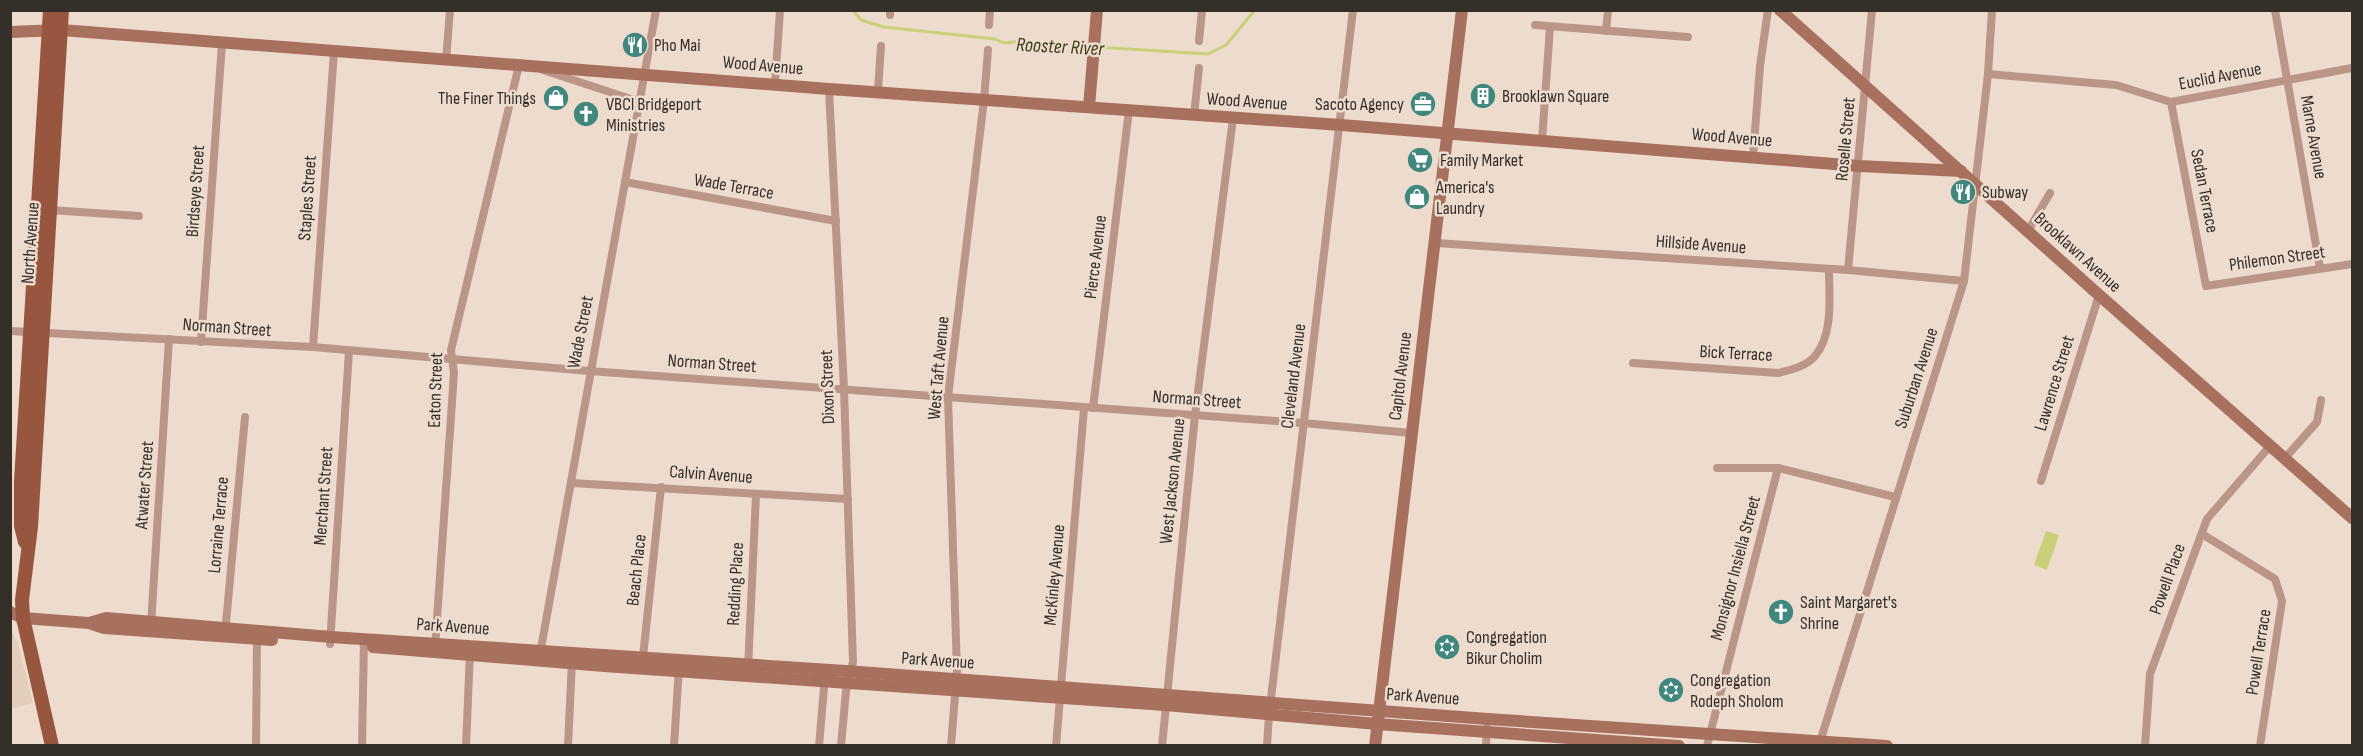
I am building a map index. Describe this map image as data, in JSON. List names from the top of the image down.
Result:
{
  "streets": {
    "main road": [
      "Wood Avenue",
      "North Avenue",
      "Brooklawn Avenue",
      "Capitol Avenue",
      "Park Avenue"
    ],
    "street": [
      "Euclid Avenue",
      "Marne Avenue",
      "Roselle Street",
      "Wade Terrace",
      "Birdseye Street",
      "Sedan Terrace",
      "Staples Street",
      "Hillside Avenue",
      "Pierce Avenue",
      "Philemon Street",
      "Norman Street",
      "Wade Street",
      "Bick Terrace",
      "West Taft Avenue",
      "Cleveland Avenue",
      "Suburban Avenue",
      "Lawrence Street",
      "Dixon Street",
      "Eaton Street",
      "Calvin Avenue",
      "West Jackson Avenue",
      "Atwater Street",
      "Merchant Street",
      "Lorraine Terrace",
      "Monsignor Insiella Street",
      "Beach Place",
      "McKinley Avenue",
      "Powell Place",
      "Redding Place",
      "Powell Terrace"
    ]
  },
  "crossings": [
    ["Wood Avenue", "Roselle Street"],
    ["Wood Avenue", "Birdseye Street"],
    ["Wood Avenue", "Staples Street"],
    ["Wood Avenue", "North Avenue"],
    ["Wood Avenue", "Brooklawn Avenue"],
    ["Wood Avenue", "Pierce Avenue"],
    ["Wood Avenue", "Wade Street"],
    ["Wood Avenue", "West Taft Avenue"],
    ["Wood Avenue", "Cleveland Avenue"],
    ["Wood Avenue", "Capitol Avenue"],
    ["Wood Avenue", "Dixon Street"],
    ["Wood Avenue", "Eaton Street"],
    ["Wood Avenue", "West Jackson Avenue"],
    ["Euclid Avenue", "Marne Avenue"],
    ["Euclid Avenue", "Sedan Terrace"],
    ["Euclid Avenue", "Suburban Avenue"],
    ["Marne Avenue", "Philemon Street"],
    ["Roselle Street", "Hillside Avenue"],
    ["Roselle Street", "Brooklawn Avenue"],
    ["Wade Terrace", "Wade Street"],
    ["Wade Terrace", "Dixon Street"],
    ["Birdseye Street", "Norman Street"],
    ["Sedan Terrace", "Philemon Street"],
    ["Staples Street", "Norman Street"],
    ["North Avenue", "Norman Street"],
    ["North Avenue", "Park Avenue"],
    ["Hillside Avenue", "Bick Terrace"],
    ["Hillside Avenue", "Capitol Avenue"],
    ["Hillside Avenue", "Suburban Avenue"],
    ["Brooklawn Avenue", "Suburban Avenue"],
    ["Brooklawn Avenue", "Lawrence Street"],
    ["Brooklawn Avenue", "Powell Place"],
    ["Pierce Avenue", "Norman Street"],
    ["Pierce Avenue", "McKinley Avenue"],
    ["Norman Street", "Wade Street"],
    ["Norman Street", "West Taft Avenue"],
    ["Norman Street", "Cleveland Avenue"],
    ["Norman Street", "Capitol Avenue"],
    ["Norman Street", "Dixon Street"],
    ["Norman Street", "Eaton Street"],
    ["Norman Street", "West Jackson Avenue"],
    ["Norman Street", "Atwater Street"],
    ["Norman Street", "Merchant Street"],
    ["Norman Street", "McKinley Avenue"],
    ["Wade Street", "Calvin Avenue"],
    ["Wade Street", "Park Avenue"],
    ["West Taft Avenue", "Park Avenue"],
    ["Cleveland Avenue", "Park Avenue"],
    ["Capitol Avenue", "Park Avenue"],
    ["Suburban Avenue", "Park Avenue"],
    ["Dixon Street", "Calvin Avenue"],
    ["Dixon Street", "Park Avenue"],
    ["Eaton Street", "Park Avenue"],
    ["Calvin Avenue", "Beach Place"],
    ["Calvin Avenue", "Redding Place"],
    ["West Jackson Avenue", "Park Avenue"],
    ["Atwater Street", "Park Avenue"],
    ["Merchant Street", "Park Avenue"],
    ["Lorraine Terrace", "Park Avenue"],
    ["Monsignor Insiella Street", "Park Avenue"],
    ["Beach Place", "Park Avenue"],
    ["McKinley Avenue", "Park Avenue"],
    ["Powell Place", "Powell Terrace"],
    ["Redding Place", "Park Avenue"]
  ],
  "water": ["Rooster River"],
  "places": {
    "restaurant": ["Pho Mai", "Subway"],
    "building": ["Brooklawn Square"],
    "shop": ["The Finer Things", "America's Laundry"],
    "office": ["Sacoto Agency"],
    "church": ["VBCI Bridgeport Ministries", "Saint Margaret's Shrine"],
    "supermarket": ["Family Market"],
    "synagogue": ["Congregation Bikur Cholim", "Congregation Rodeph Sholom"]
  }
}
